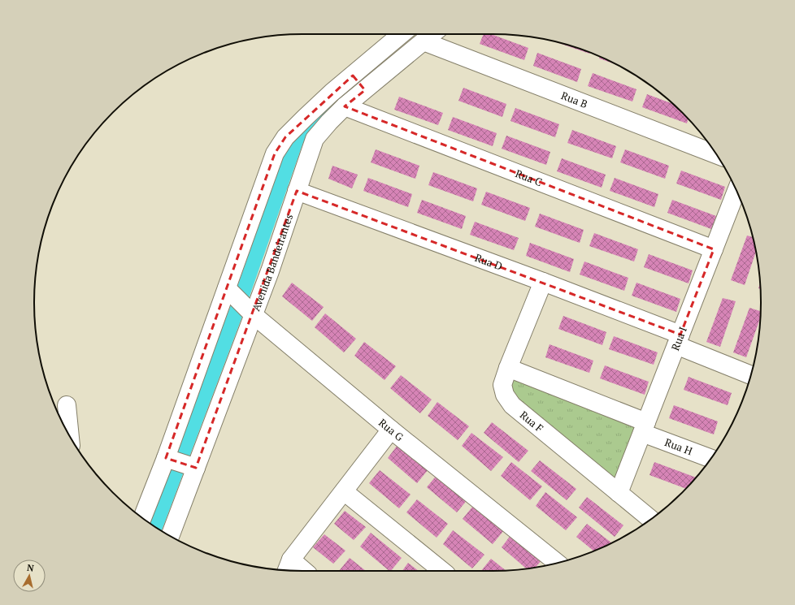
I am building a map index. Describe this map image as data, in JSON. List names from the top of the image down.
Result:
{
  "streets": {
    "street": [
      "Rua B",
      "Rua C",
      "Rua D",
      "Avenida Bandeirantes",
      "Rua I",
      "Rua F",
      "Rua G",
      "Rua H"
    ]
  },
  "crossings": [
    ["Rua B", "Avenida Bandeirantes"],
    ["Rua C", "Avenida Bandeirantes"],
    ["Rua C", "Rua I"],
    ["Rua D", "Avenida Bandeirantes"],
    ["Rua D", "Rua I"],
    ["Rua D", "Rua F"],
    ["Avenida Bandeirantes", "Rua G"],
    ["Rua I", "Rua F"],
    ["Rua I", "Rua H"],
    ["Rua F", "Rua H"]
  ],
  "north": "top"
}
